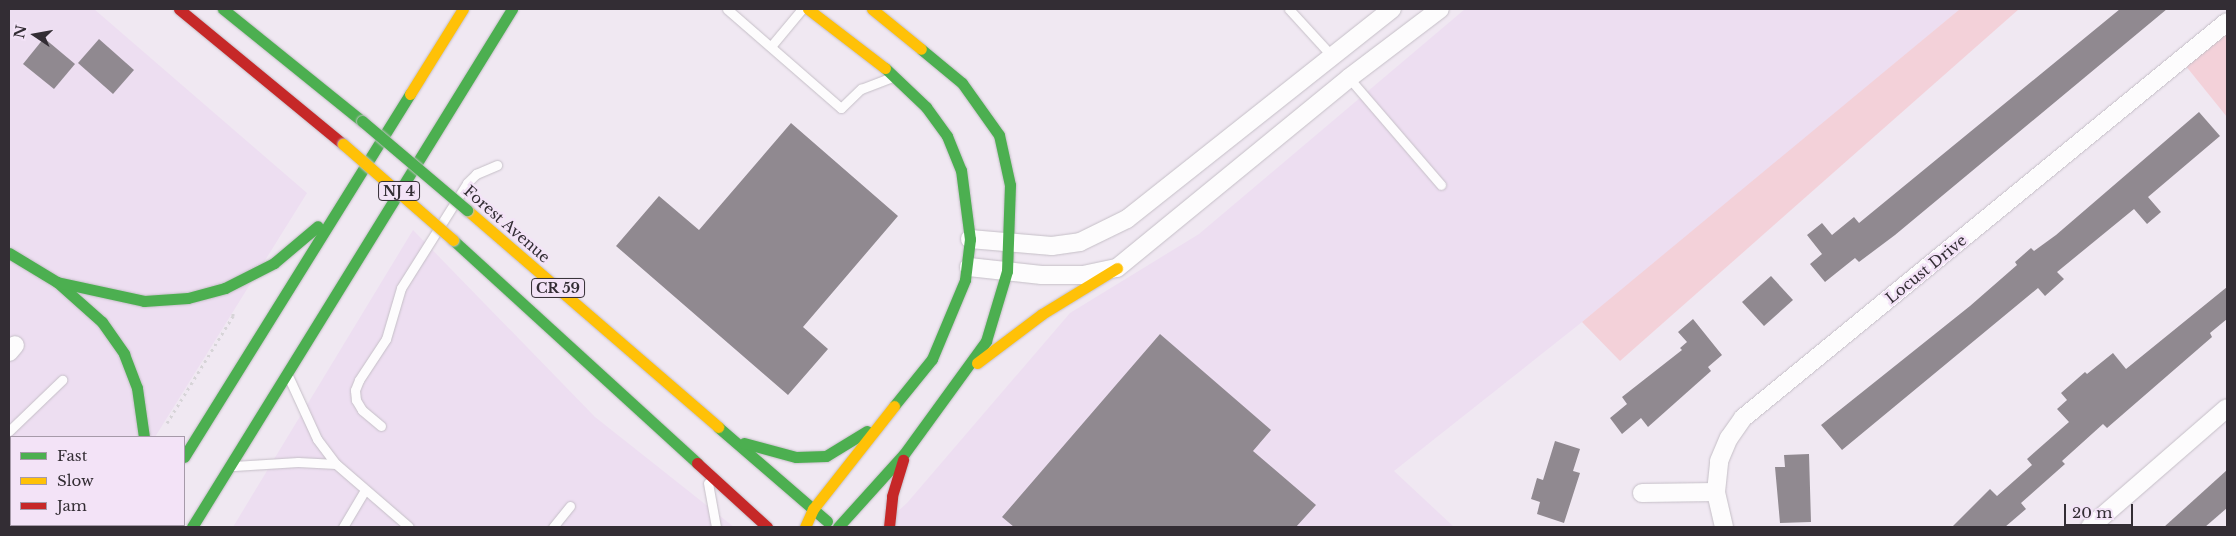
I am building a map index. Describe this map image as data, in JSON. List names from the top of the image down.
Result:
{
  "streets": {
    "main road": ["NJ 4", "Forest Avenue", "CR 59"],
    "street": ["Locust Drive"]
  },
  "legend": ["Fast", "Slow", "Jam"],
  "scale_bar": "20 m",
  "north": "left"
}
